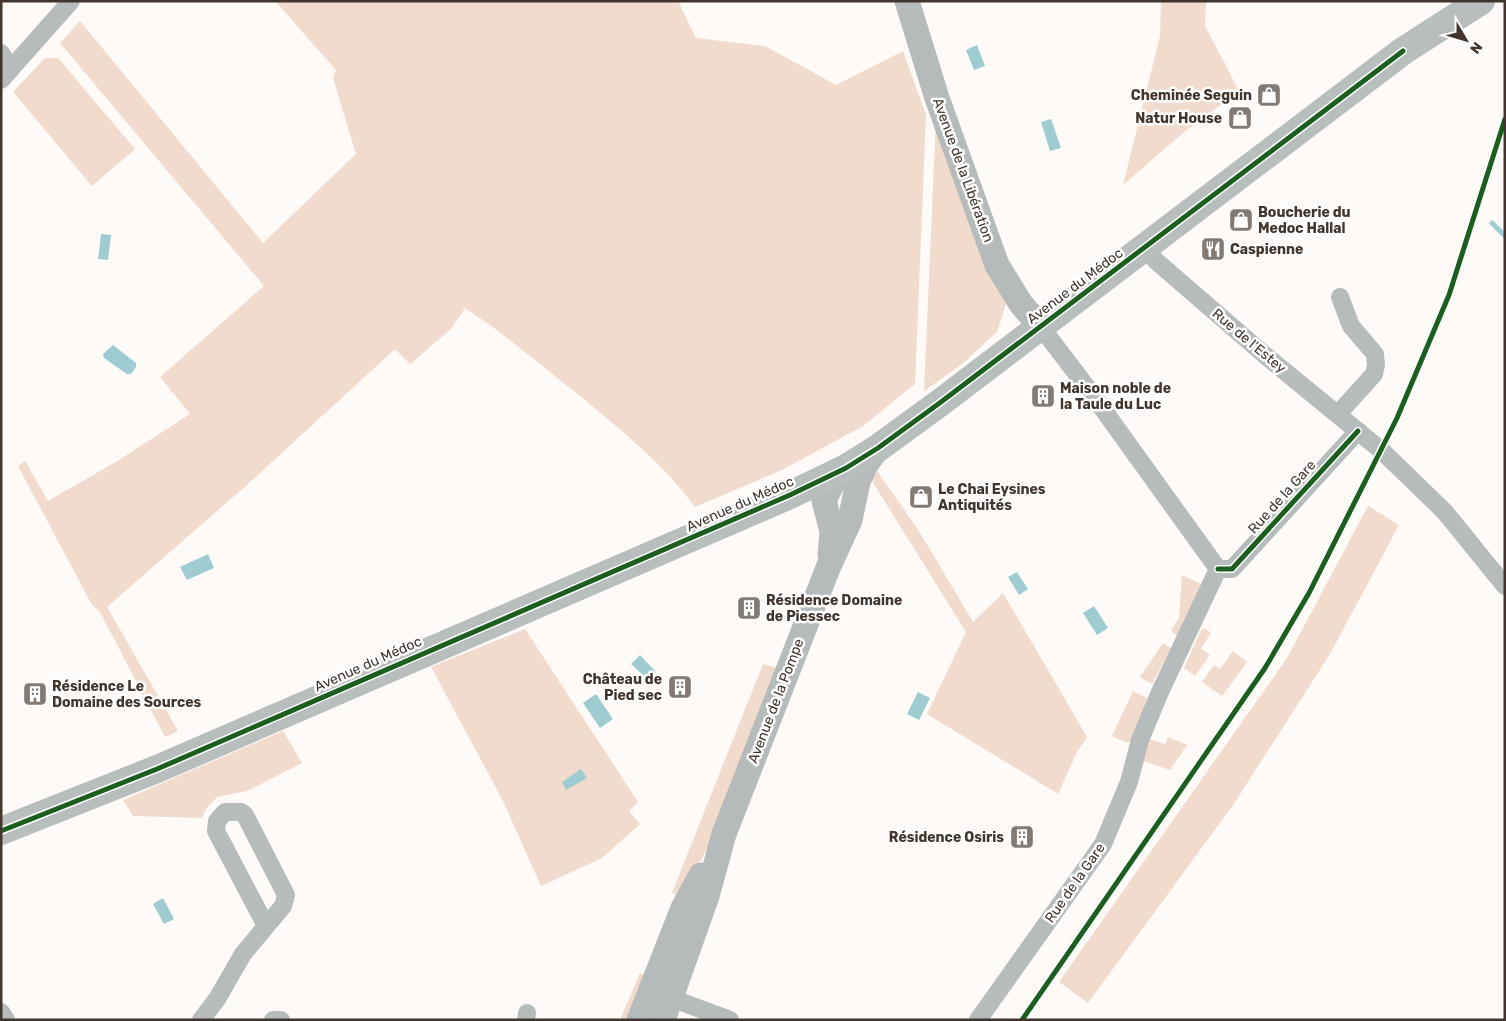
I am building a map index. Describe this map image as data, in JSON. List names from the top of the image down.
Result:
{
  "streets": {
    "main road": ["Avenue du Médoc"],
    "street": [
      "Avenue de la Libération",
      "Rue de l'Estey",
      "Rue de la Gare",
      "Avenue de la Pompe"
    ]
  },
  "crossings": [
    ["Avenue de la Libération", "Avenue du Médoc"],
    ["Avenue du Médoc", "Rue de l'Estey"],
    ["Avenue du Médoc", "Avenue de la Pompe"],
    ["Rue de l'Estey", "Rue de la Gare"]
  ],
  "places": {
    "shop": [
      "Cheminée Seguin",
      "Natur House",
      "Boucherie du Medoc Hallal",
      "Le Chai Eysines Antiquités"
    ],
    "restaurant": ["Caspienne"],
    "building": [
      "Maison noble de la Taule du Luc",
      "Résidence Domaine de Piessec",
      "Château de Pied sec",
      "Résidence Le Domaine des Sources",
      "Résidence Osiris"
    ]
  },
  "north": "bottom right"
}
